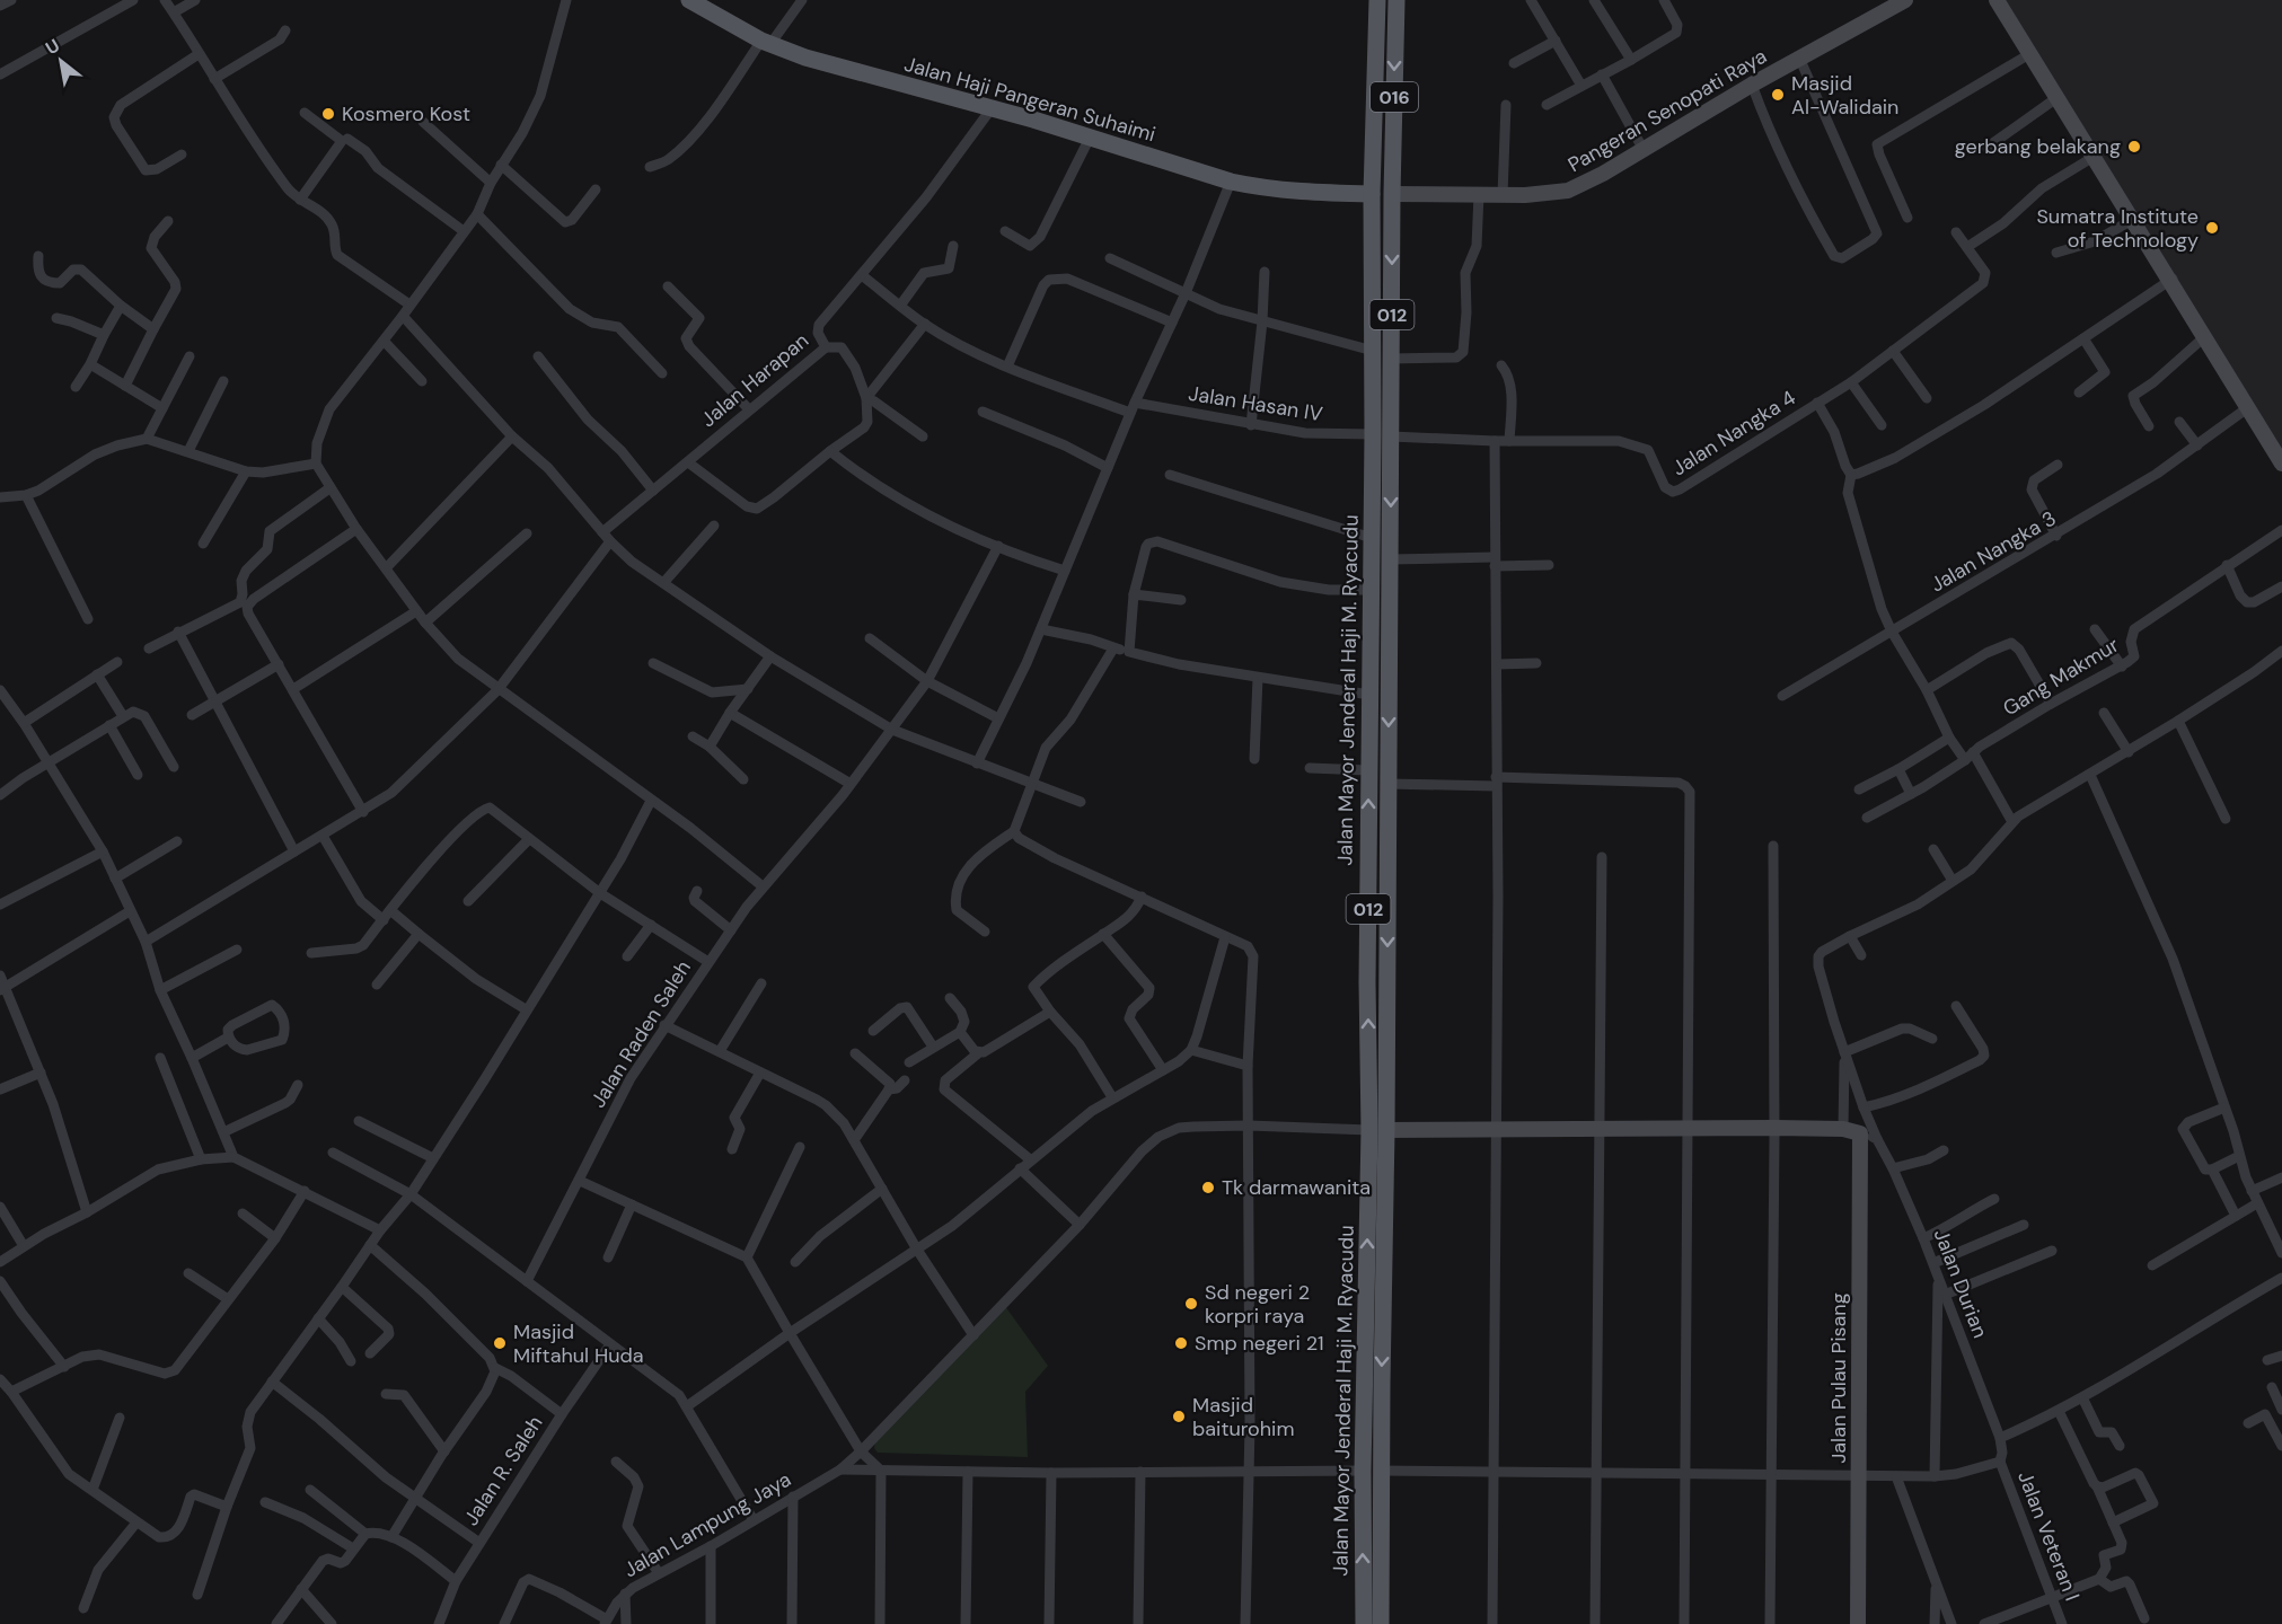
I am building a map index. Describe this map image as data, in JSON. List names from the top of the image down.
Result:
{
  "streets": {
    "main road": [
      "016",
      "Jalan Haji Pangeran Suhaimi",
      "012",
      "Jalan Mayor Jenderal Haji M. Ryacudu"
    ],
    "street": [
      "Pangeran Senopati Raya",
      "Jalan Harapan",
      "Jalan Hasan IV",
      "Jalan Nangka 4",
      "Jalan Nangka 3",
      "Gang Makmur",
      "Jalan Raden Saleh",
      "Jalan Durian",
      "Jalan Pulau Pisang",
      "Jalan R. Saleh",
      "Jalan Lampung Jaya",
      "Jalan Veteran I"
    ]
  },
  "crossings": [
    ["Jalan Haji Pangeran Suhaimi", "Jalan Harapan"],
    ["Jalan Haji Pangeran Suhaimi", "Jalan Mayor Jenderal Haji M. Ryacudu"],
    ["Pangeran Senopati Raya", "Jalan Mayor Jenderal Haji M. Ryacudu"],
    ["Jalan Harapan", "Jalan Hasan IV"],
    ["Jalan Hasan IV", "Jalan Mayor Jenderal Haji M. Ryacudu"],
    ["Jalan Nangka 4", "Jalan Mayor Jenderal Haji M. Ryacudu"],
    ["Jalan Durian", "Jalan Veteran I"]
  ],
  "places": [
    "Masjid Al-Walidain",
    "Kosmero Kost",
    "gerbang belakang",
    "Sumatra Institute of Technology",
    "Tk darmawanita",
    "Sd negeri 2 korpri raya",
    "Masjid Miftahul Huda",
    "Smp negeri 21",
    "Masjid baiturohim"
  ],
  "north": "top left"
}
